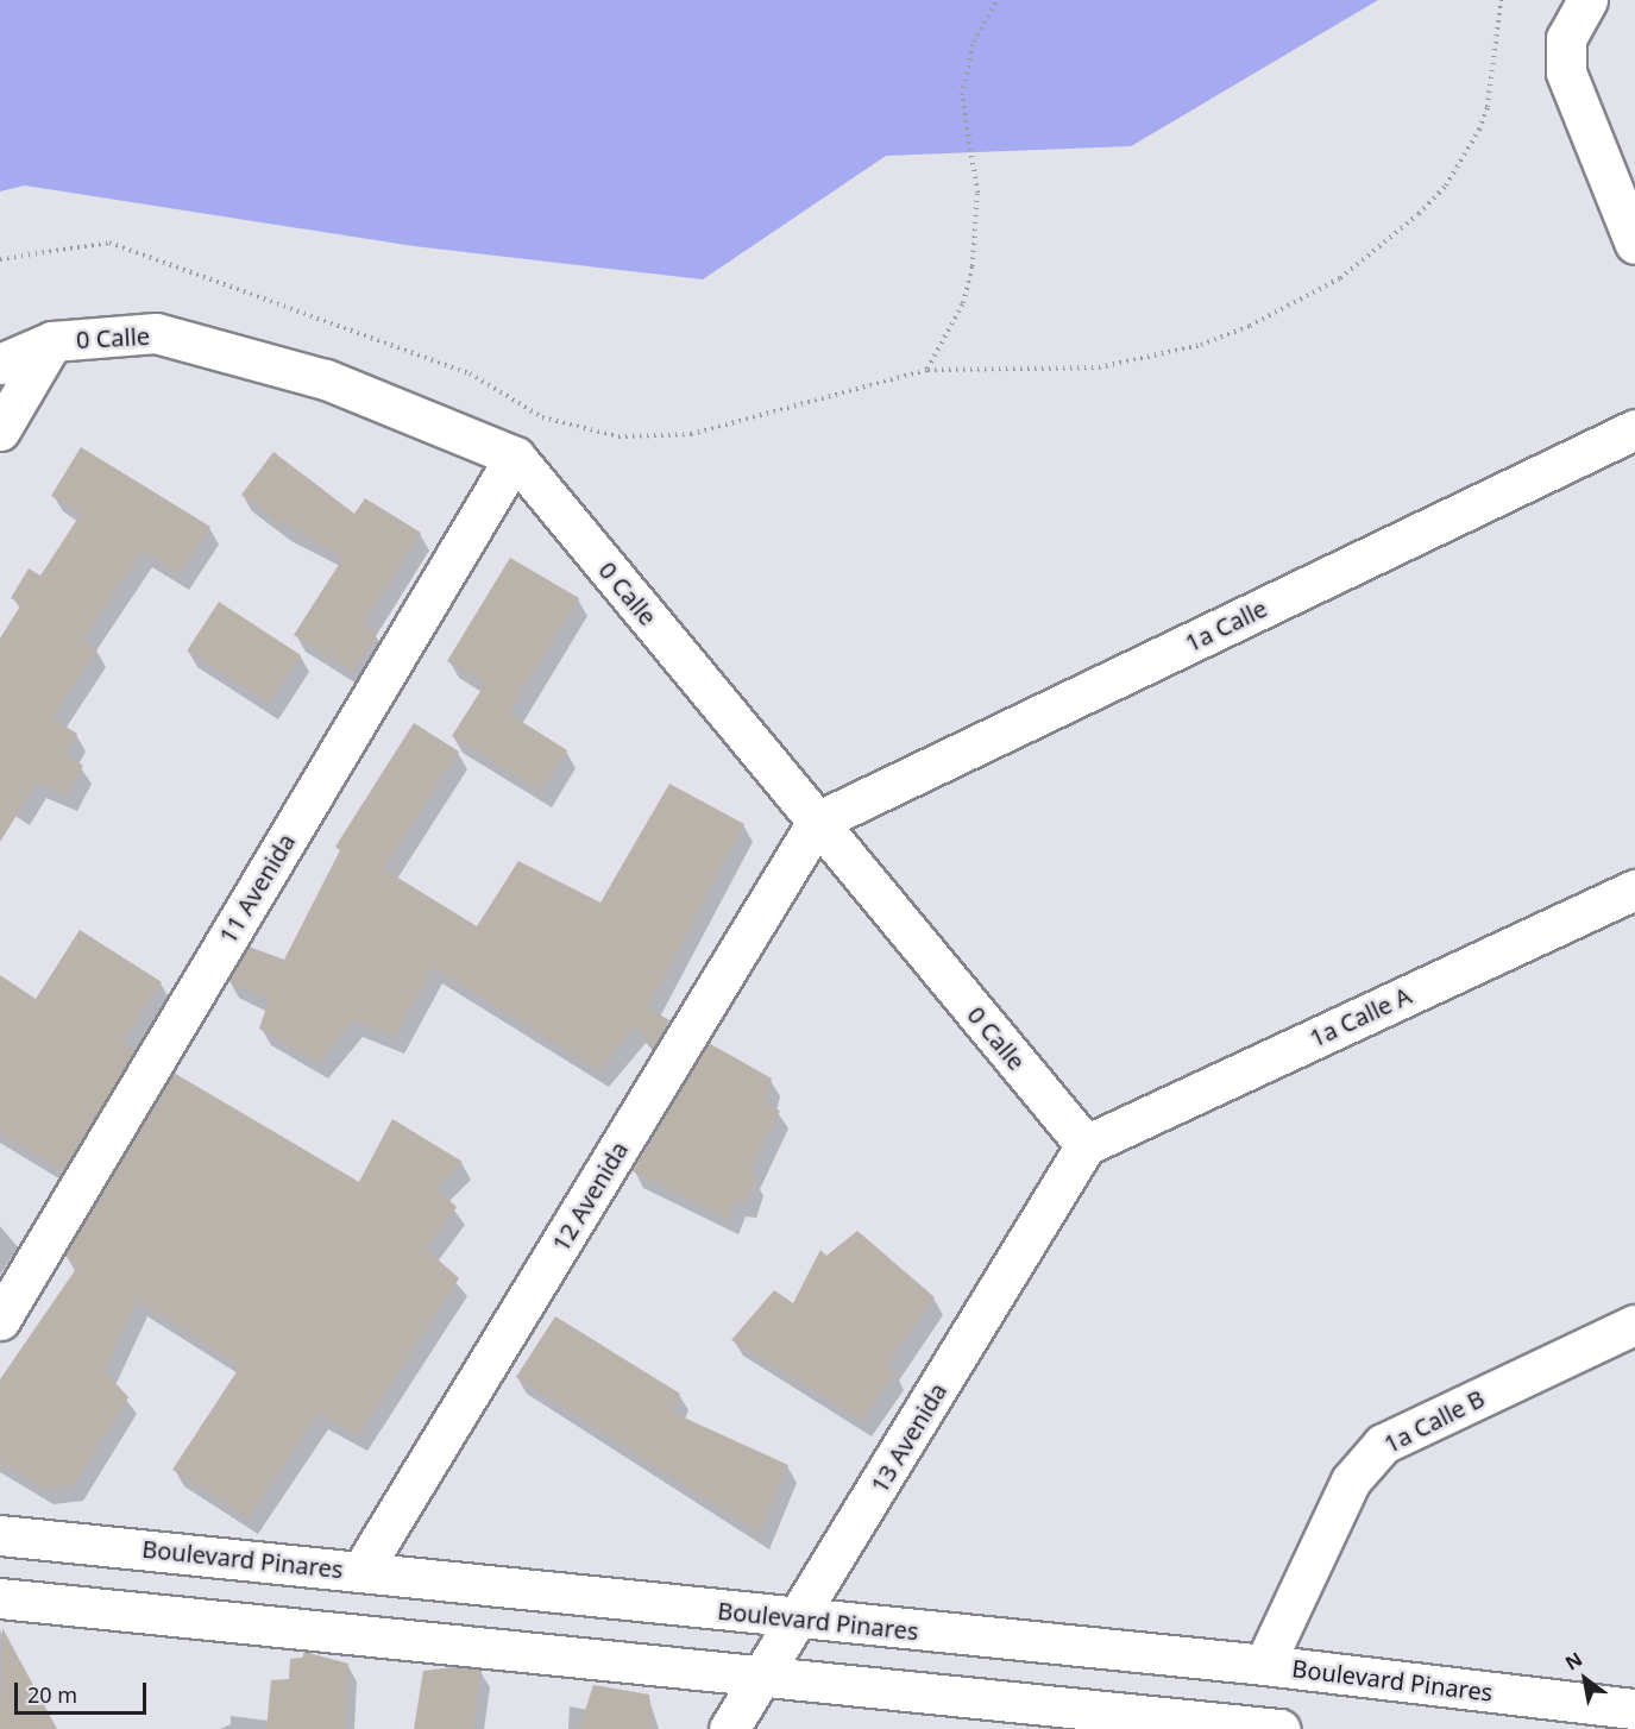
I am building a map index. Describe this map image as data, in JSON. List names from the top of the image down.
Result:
{
  "streets": {
    "street": [
      "0 Calle",
      "1a Calle",
      "11 Avenida",
      "1a Calle A",
      "12 Avenida",
      "1a Calle B",
      "13 Avenida",
      "Boulevard Pinares"
    ]
  },
  "crossings": [
    ["0 Calle", "1a Calle"],
    ["0 Calle", "11 Avenida"],
    ["0 Calle", "1a Calle A"],
    ["0 Calle", "12 Avenida"],
    ["0 Calle", "13 Avenida"],
    ["1a Calle", "12 Avenida"],
    ["1a Calle A", "13 Avenida"],
    ["12 Avenida", "Boulevard Pinares"],
    ["1a Calle B", "Boulevard Pinares"],
    ["13 Avenida", "Boulevard Pinares"]
  ],
  "scale_bar": "20 m",
  "north": "top left"
}
